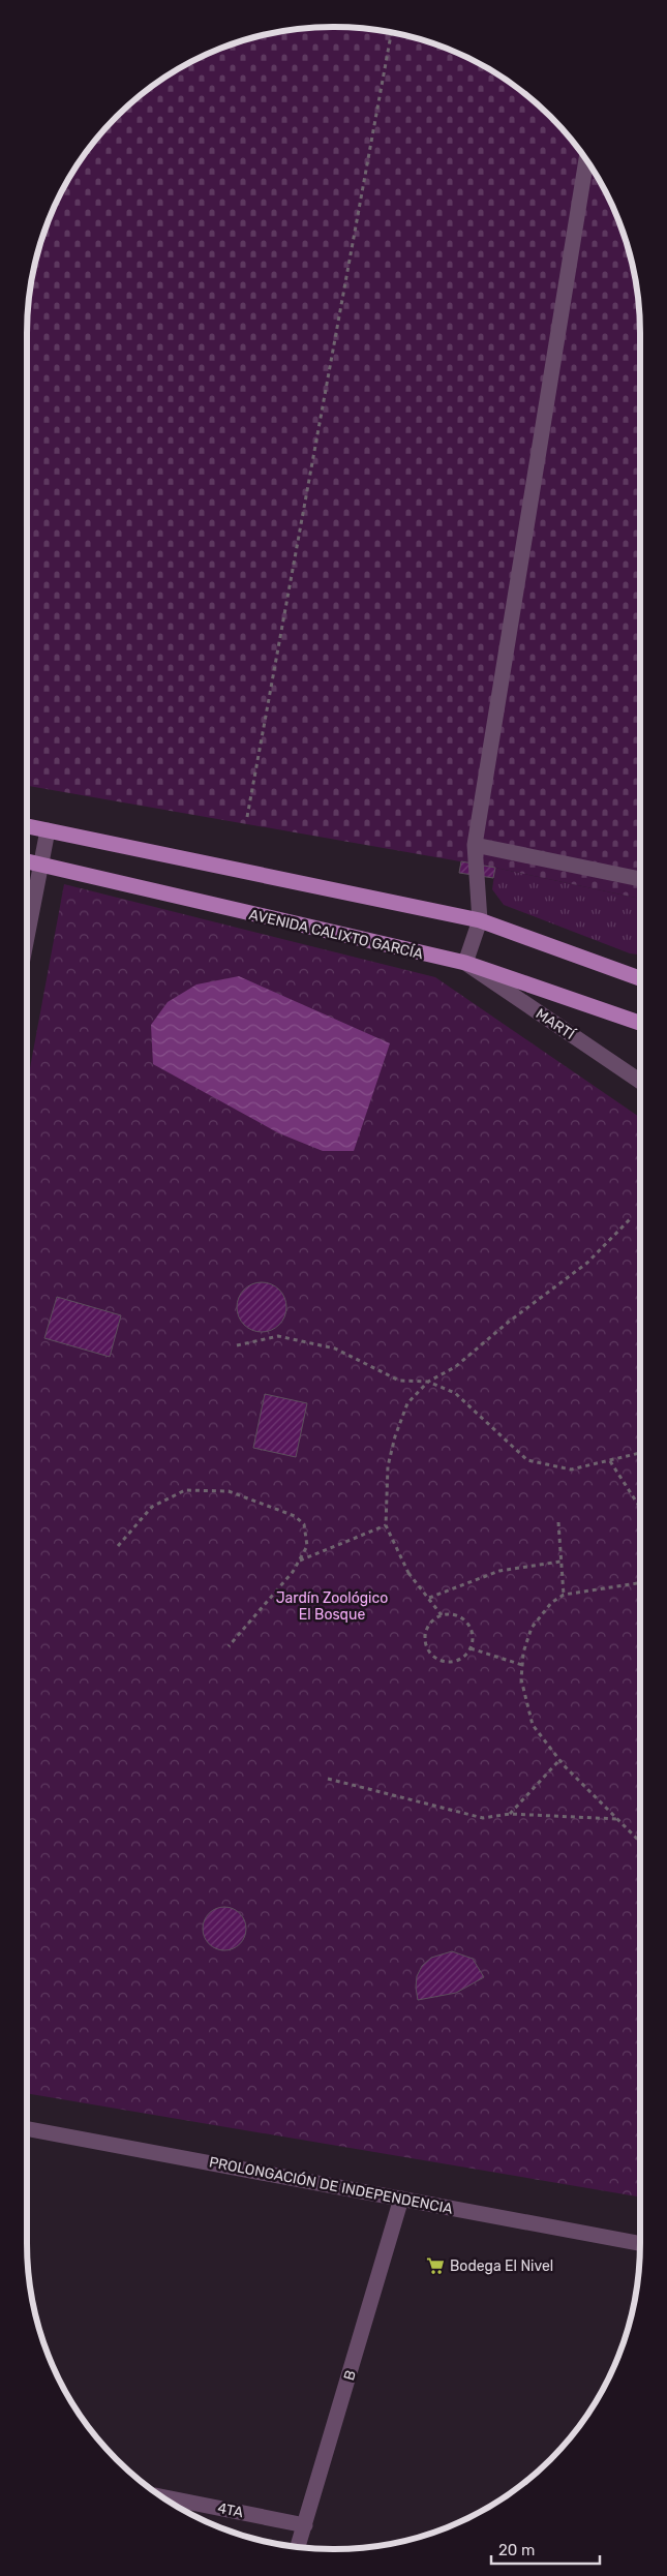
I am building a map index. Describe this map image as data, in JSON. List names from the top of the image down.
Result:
{
  "streets": {
    "main road": ["AVENIDA CALIXTO GARCÍA"],
    "street": [
      "MARTÍ",
      "PROLONGACIÓN DE INDEPENDENCIA",
      "B",
      "4TA"
    ]
  },
  "crossings": [
    ["AVENIDA CALIXTO GARCÍA", "MARTÍ"],
    ["PROLONGACIÓN DE INDEPENDENCIA", "B"],
    ["B", "4TA"]
  ],
  "parks": ["Jardín Zoológico El Bosque"],
  "places": {
    "supermarket": ["Bodega El Nivel"]
  },
  "scale_bar": "20 m"
}
